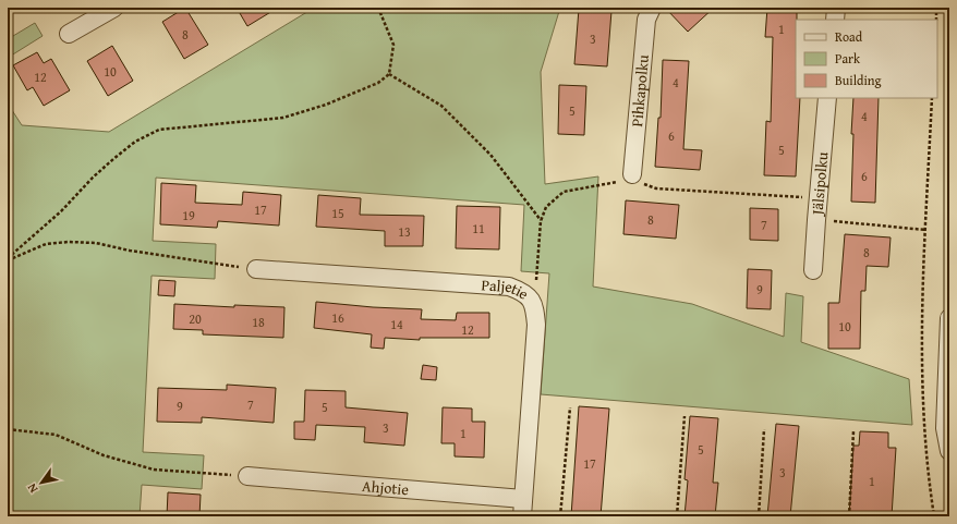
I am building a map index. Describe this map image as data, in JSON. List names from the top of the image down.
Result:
{
  "streets": {
    "street": [
      "Pihkapolku",
      "Jälsipolku",
      "Paljetie",
      "Ahjotie"
    ]
  },
  "crossings": [
    ["Paljetie", "Ahjotie"]
  ],
  "house_numbers": [
    "1",
    "8",
    "3",
    "10",
    "12",
    "4",
    "5",
    "4",
    "6",
    "5",
    "6",
    "17",
    "15",
    "19",
    "8",
    "7",
    "11",
    "13",
    "8",
    "9",
    "16",
    "20",
    "18",
    "14",
    "10",
    "12",
    "7",
    "9",
    "5",
    "3",
    "1",
    "5",
    "17",
    "3",
    "1"
  ],
  "legend": ["Road", "Park", "Building"],
  "north": "bottom left"
}
